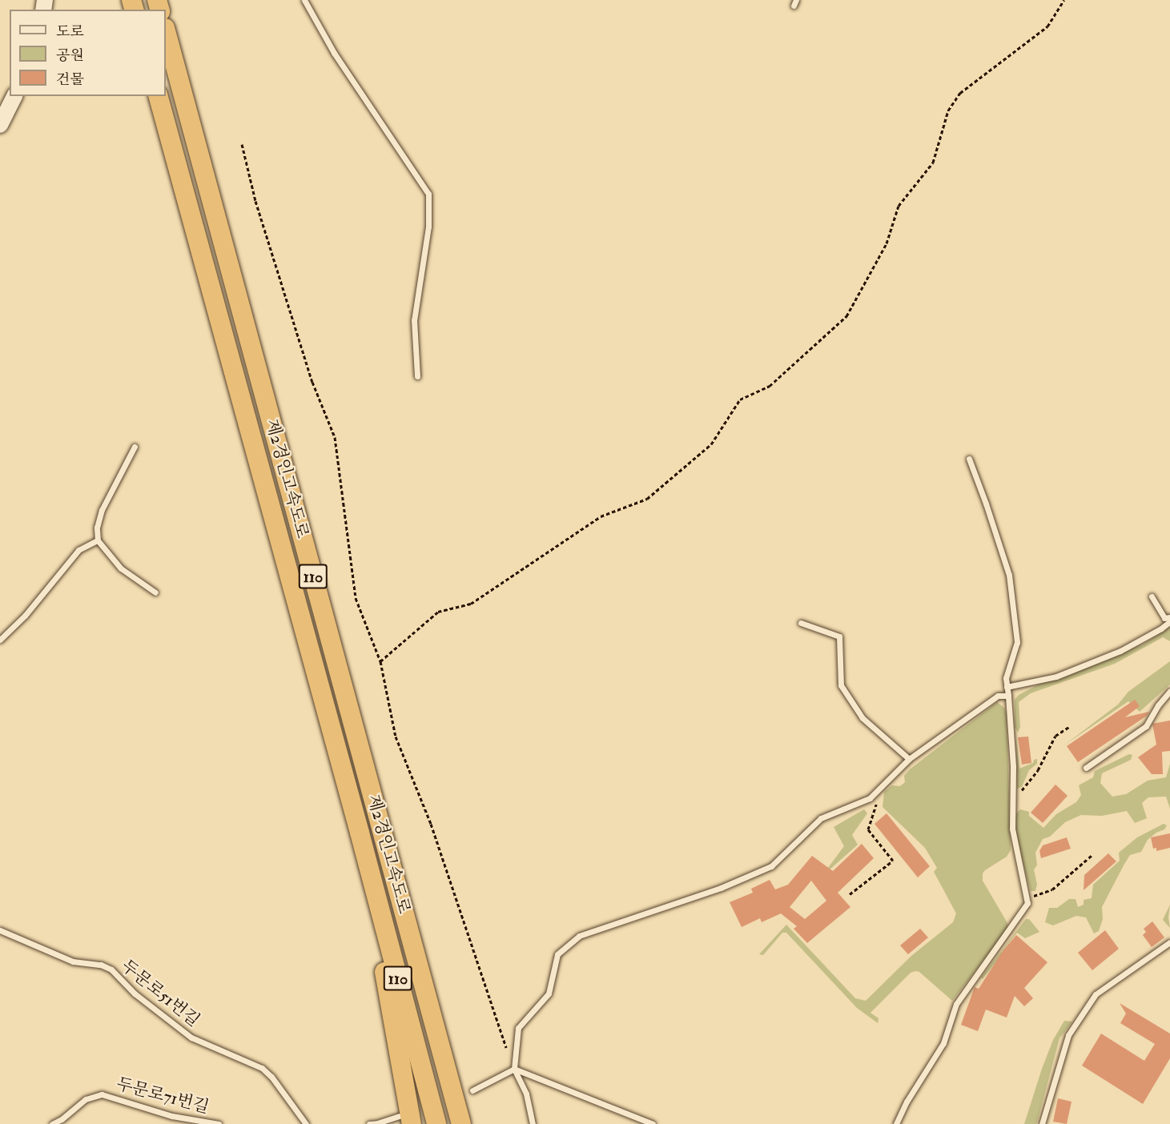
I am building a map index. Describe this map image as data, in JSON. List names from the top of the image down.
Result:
{
  "streets": {
    "highway": ["제2경인고속도로", "110"],
    "lane": ["두문로51번길", "두문로71번길"]
  },
  "legend": ["도로", "공원", "건물"]
}
